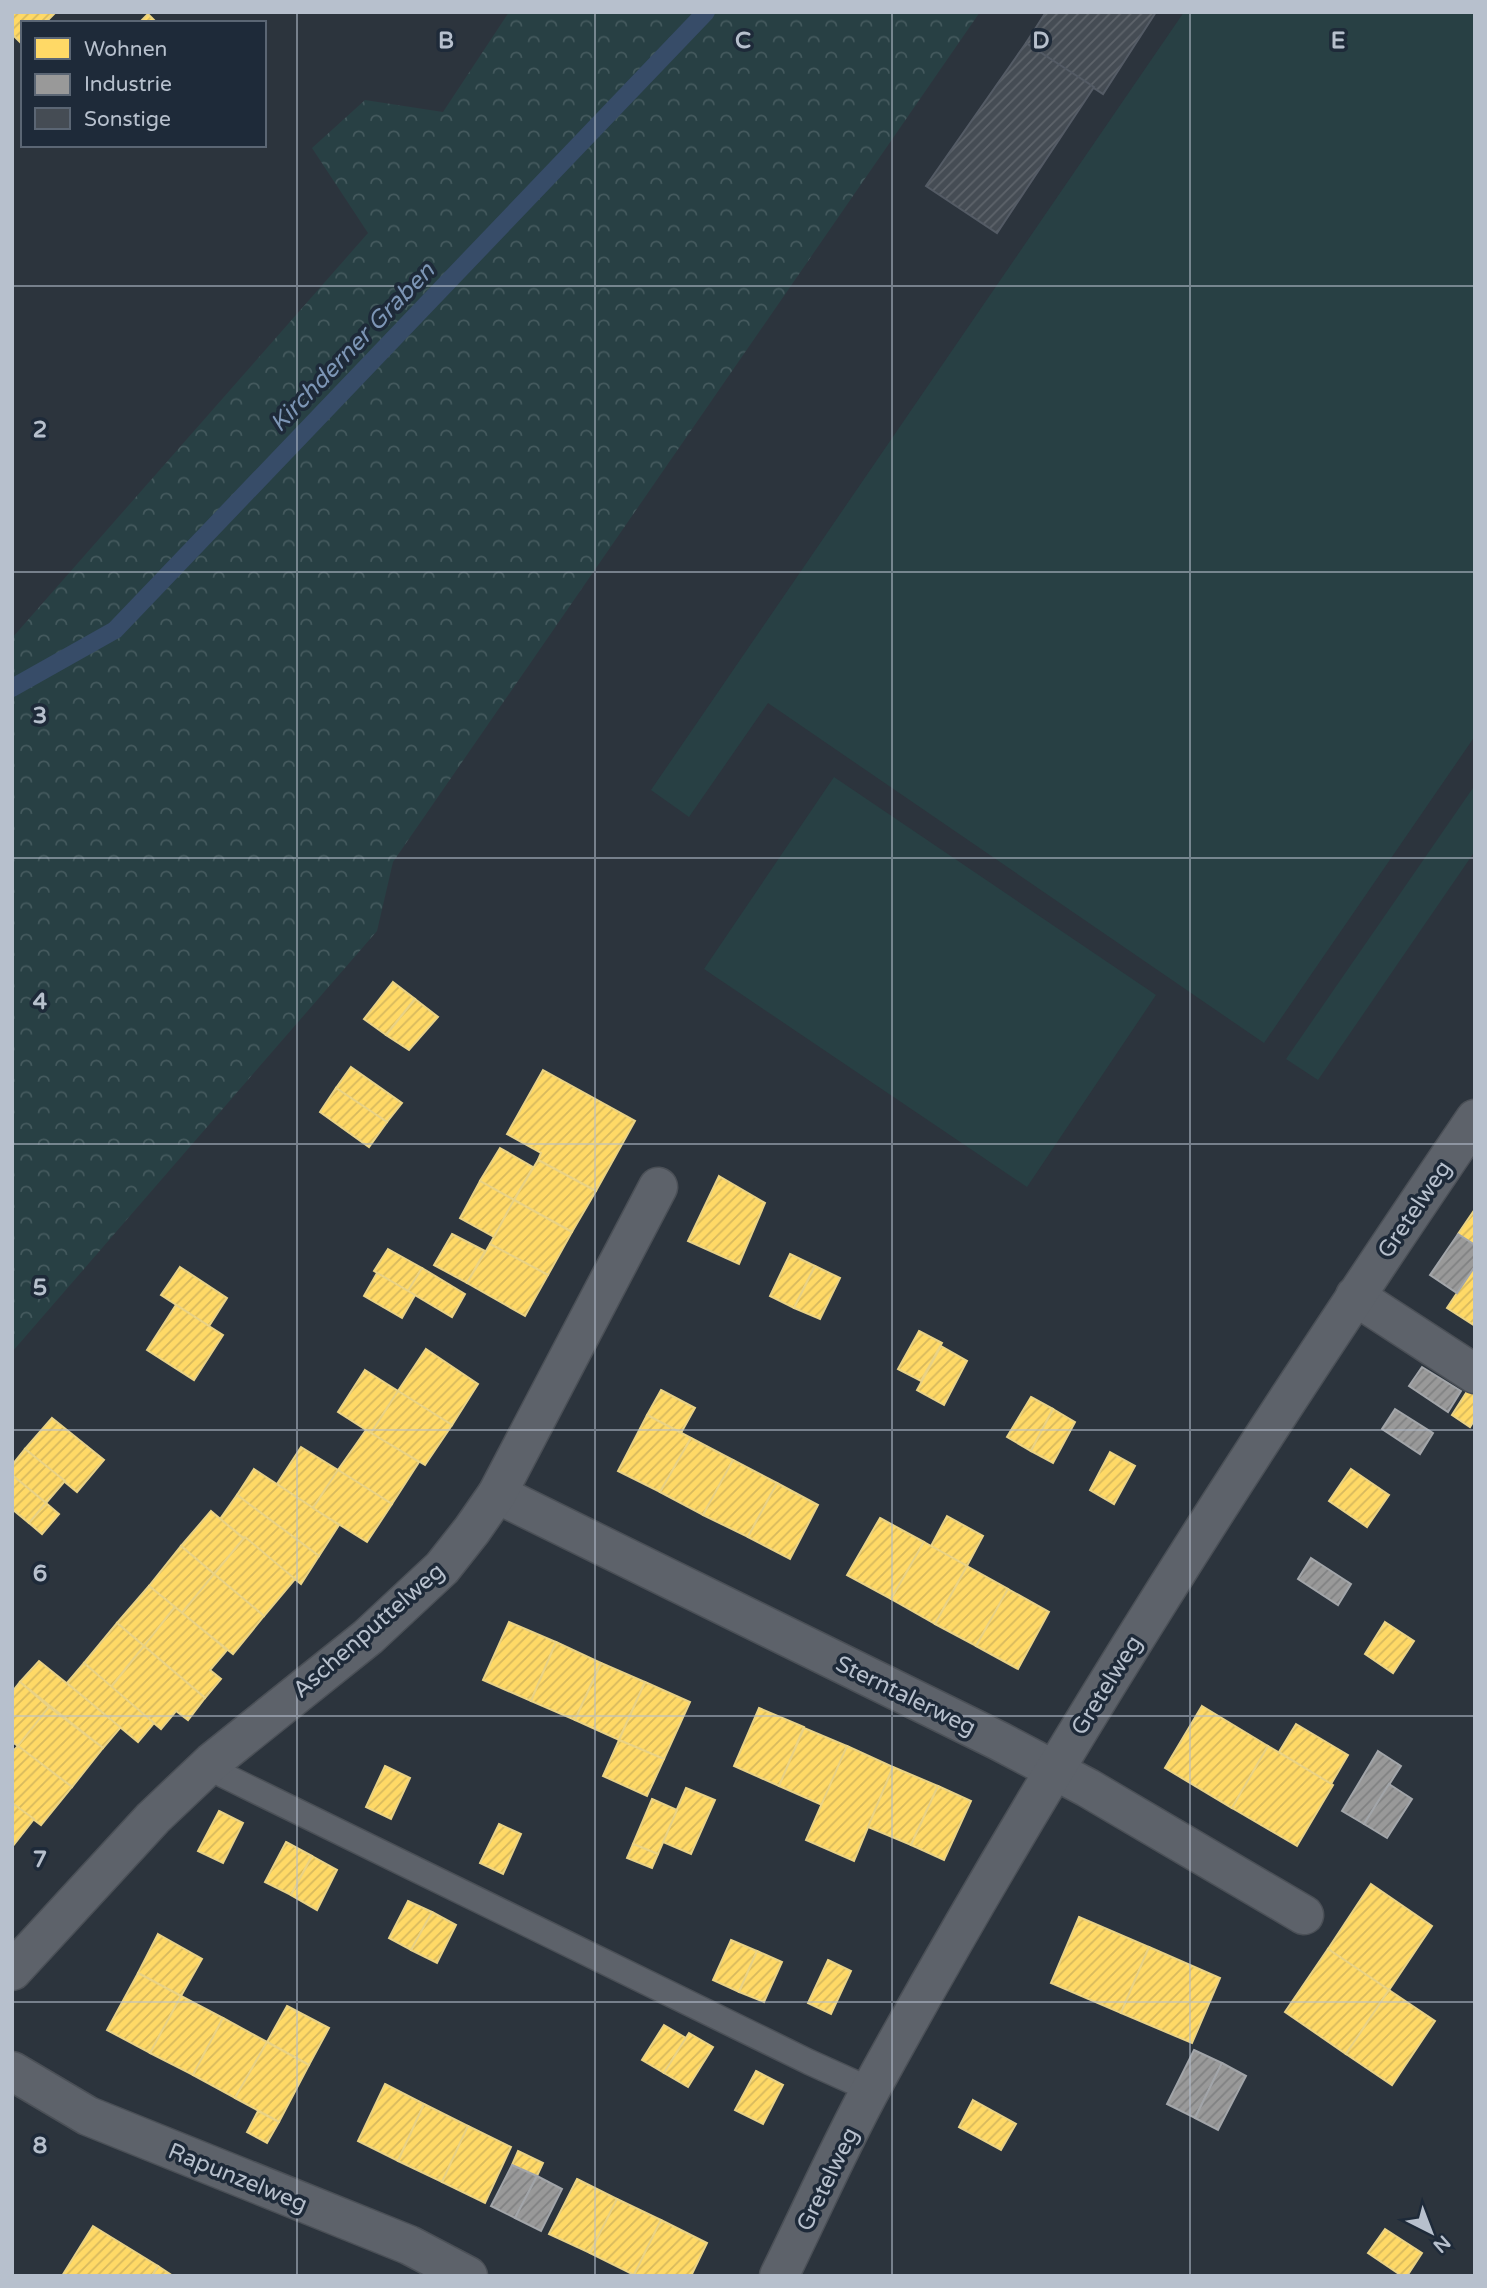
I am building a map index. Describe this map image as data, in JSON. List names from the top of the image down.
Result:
{
  "streets": {
    "street": [
      "Gretelweg",
      "Aschenputtelweg",
      "Sterntalerweg",
      "Rapunzelweg"
    ]
  },
  "crossings": [
    ["Gretelweg", "Sterntalerweg"],
    ["Aschenputtelweg", "Sterntalerweg"]
  ],
  "water": ["Kirchderner Graben"],
  "legend": ["Wohnen", "Industrie", "Sonstige"],
  "north": "bottom right",
  "grid": {
    "columns": [
      "B",
      "C",
      "D",
      "E"
    ],
    "rows": [
      "2",
      "3",
      "4",
      "5",
      "6",
      "7",
      "8"
    ]
  }
}
